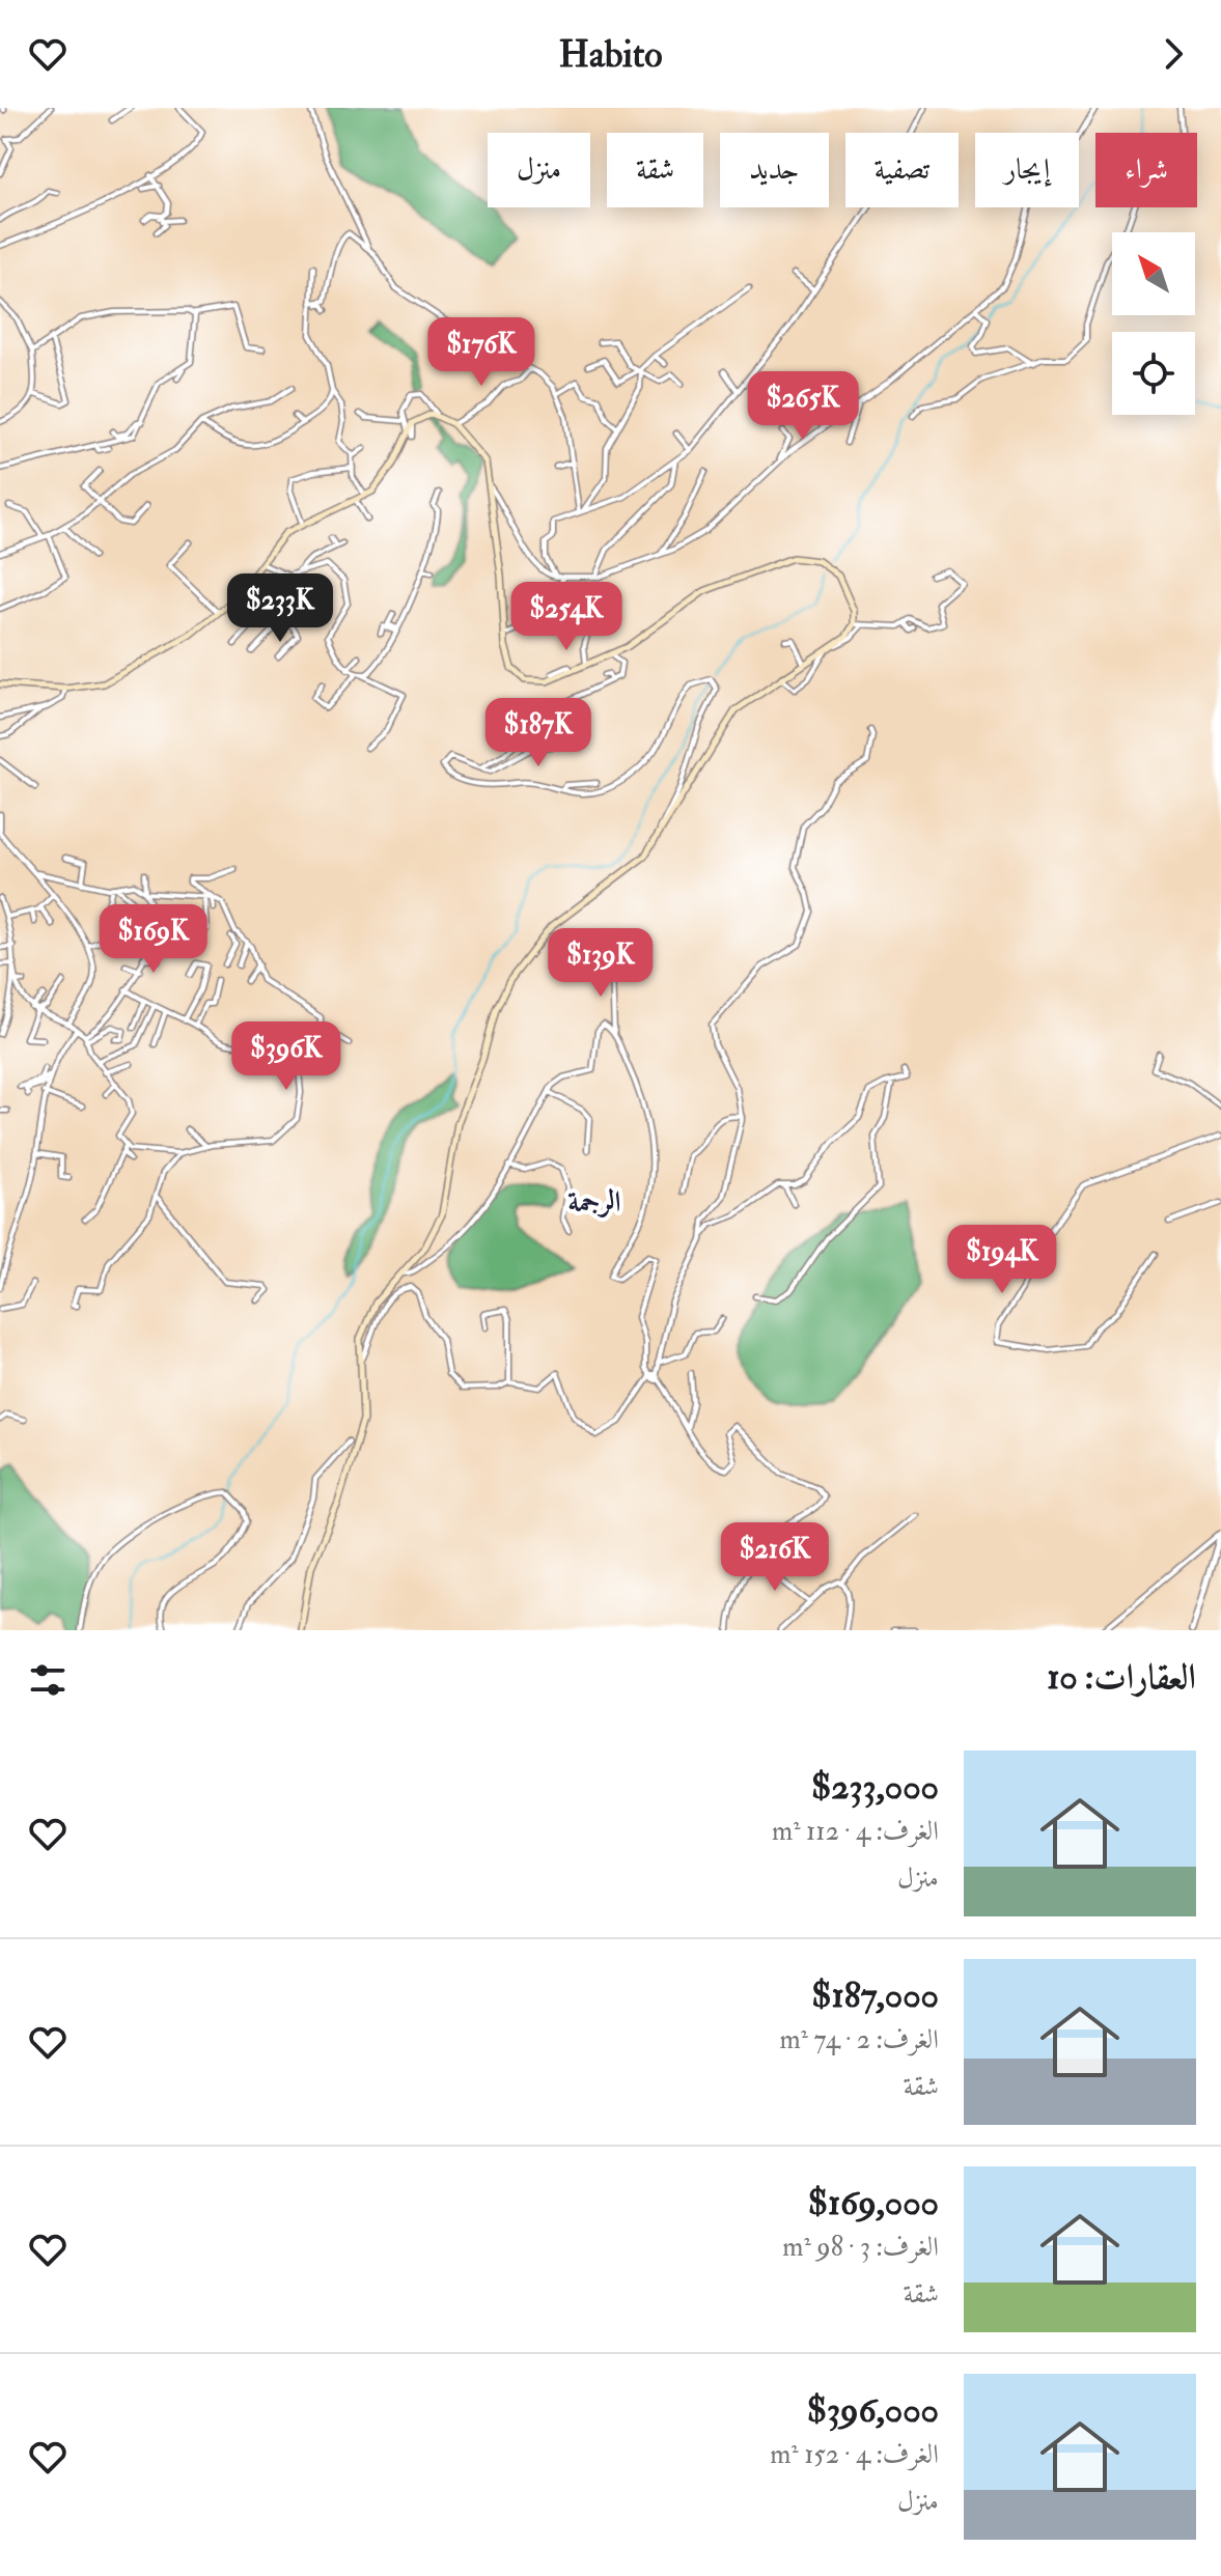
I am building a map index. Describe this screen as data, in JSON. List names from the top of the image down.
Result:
{
  "districts": ["الرجمة"],
  "north": "top left",
  "page": {
    "header": "Habito",
    "chip": [
      "شراء",
      "إيجار",
      "تصفية",
      "جديد",
      "شقة",
      "منزل"
    ],
    "price": [
      "$176K",
      "$265K",
      "$233K",
      "$254K",
      "$187K",
      "$169K",
      "$139K",
      "$396K",
      "$194K",
      "$216K"
    ],
    "heading": "العقارات: 10",
    "list": [
      {
        "name": "$233,000",
        "note": "الغرف: 4 · 112 m² · منزل"
      },
      {
        "name": "$187,000",
        "note": "الغرف: 2 · 74 m² · شقة"
      },
      {
        "name": "$169,000",
        "note": "الغرف: 3 · 98 m² · شقة"
      },
      {
        "name": "$396,000",
        "note": "الغرف: 4 · 152 m² · منزل"
      }
    ]
  }
}
